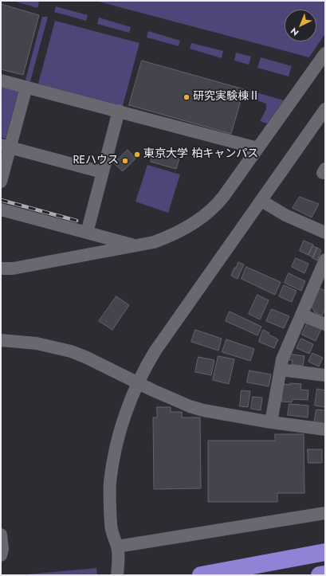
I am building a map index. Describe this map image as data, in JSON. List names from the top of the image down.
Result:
{
  "places": ["研究実験棟Ⅱ", "東京大学 柏キャンパス", "REハウス"],
  "north": "bottom left"
}
